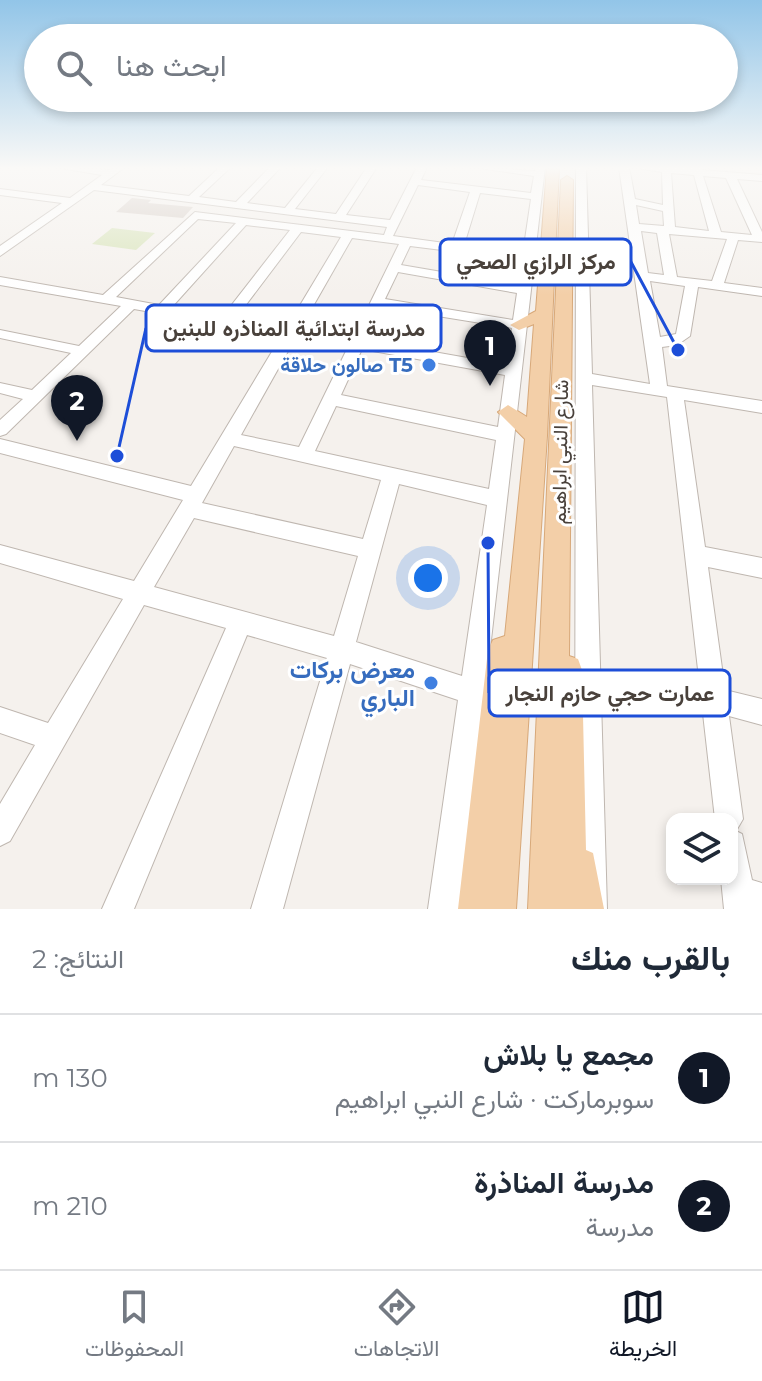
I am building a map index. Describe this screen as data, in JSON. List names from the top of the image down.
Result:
{
  "streets": {
    "main road": ["شارع النبي ابراهيم"]
  },
  "places": [
    "مركز الرازي الصحي",
    "صالون حلاقة T5",
    "مدرسة ابتدائية المناذره للبنين",
    "عمارت حجي حازم النجار",
    "معرض بركات الباري"
  ],
  "page": {
    "search": "ابحث هنا",
    "pins": ["1", "2"],
    "heading": ["بالقرب منك", "النتائج: 2"],
    "list": [
      {
        "mark": "1",
        "name": "مجمع يا بلاش",
        "note": "سوبرماركت · شارع النبي ابراهيم",
        "value": "130 m"
      },
      {
        "mark": "2",
        "name": "مدرسة المناذرة",
        "note": "مدرسة",
        "value": "210 m"
      }
    ],
    "nav": ["الخريطة", "الاتجاهات", "المحفوظات"]
  }
}
